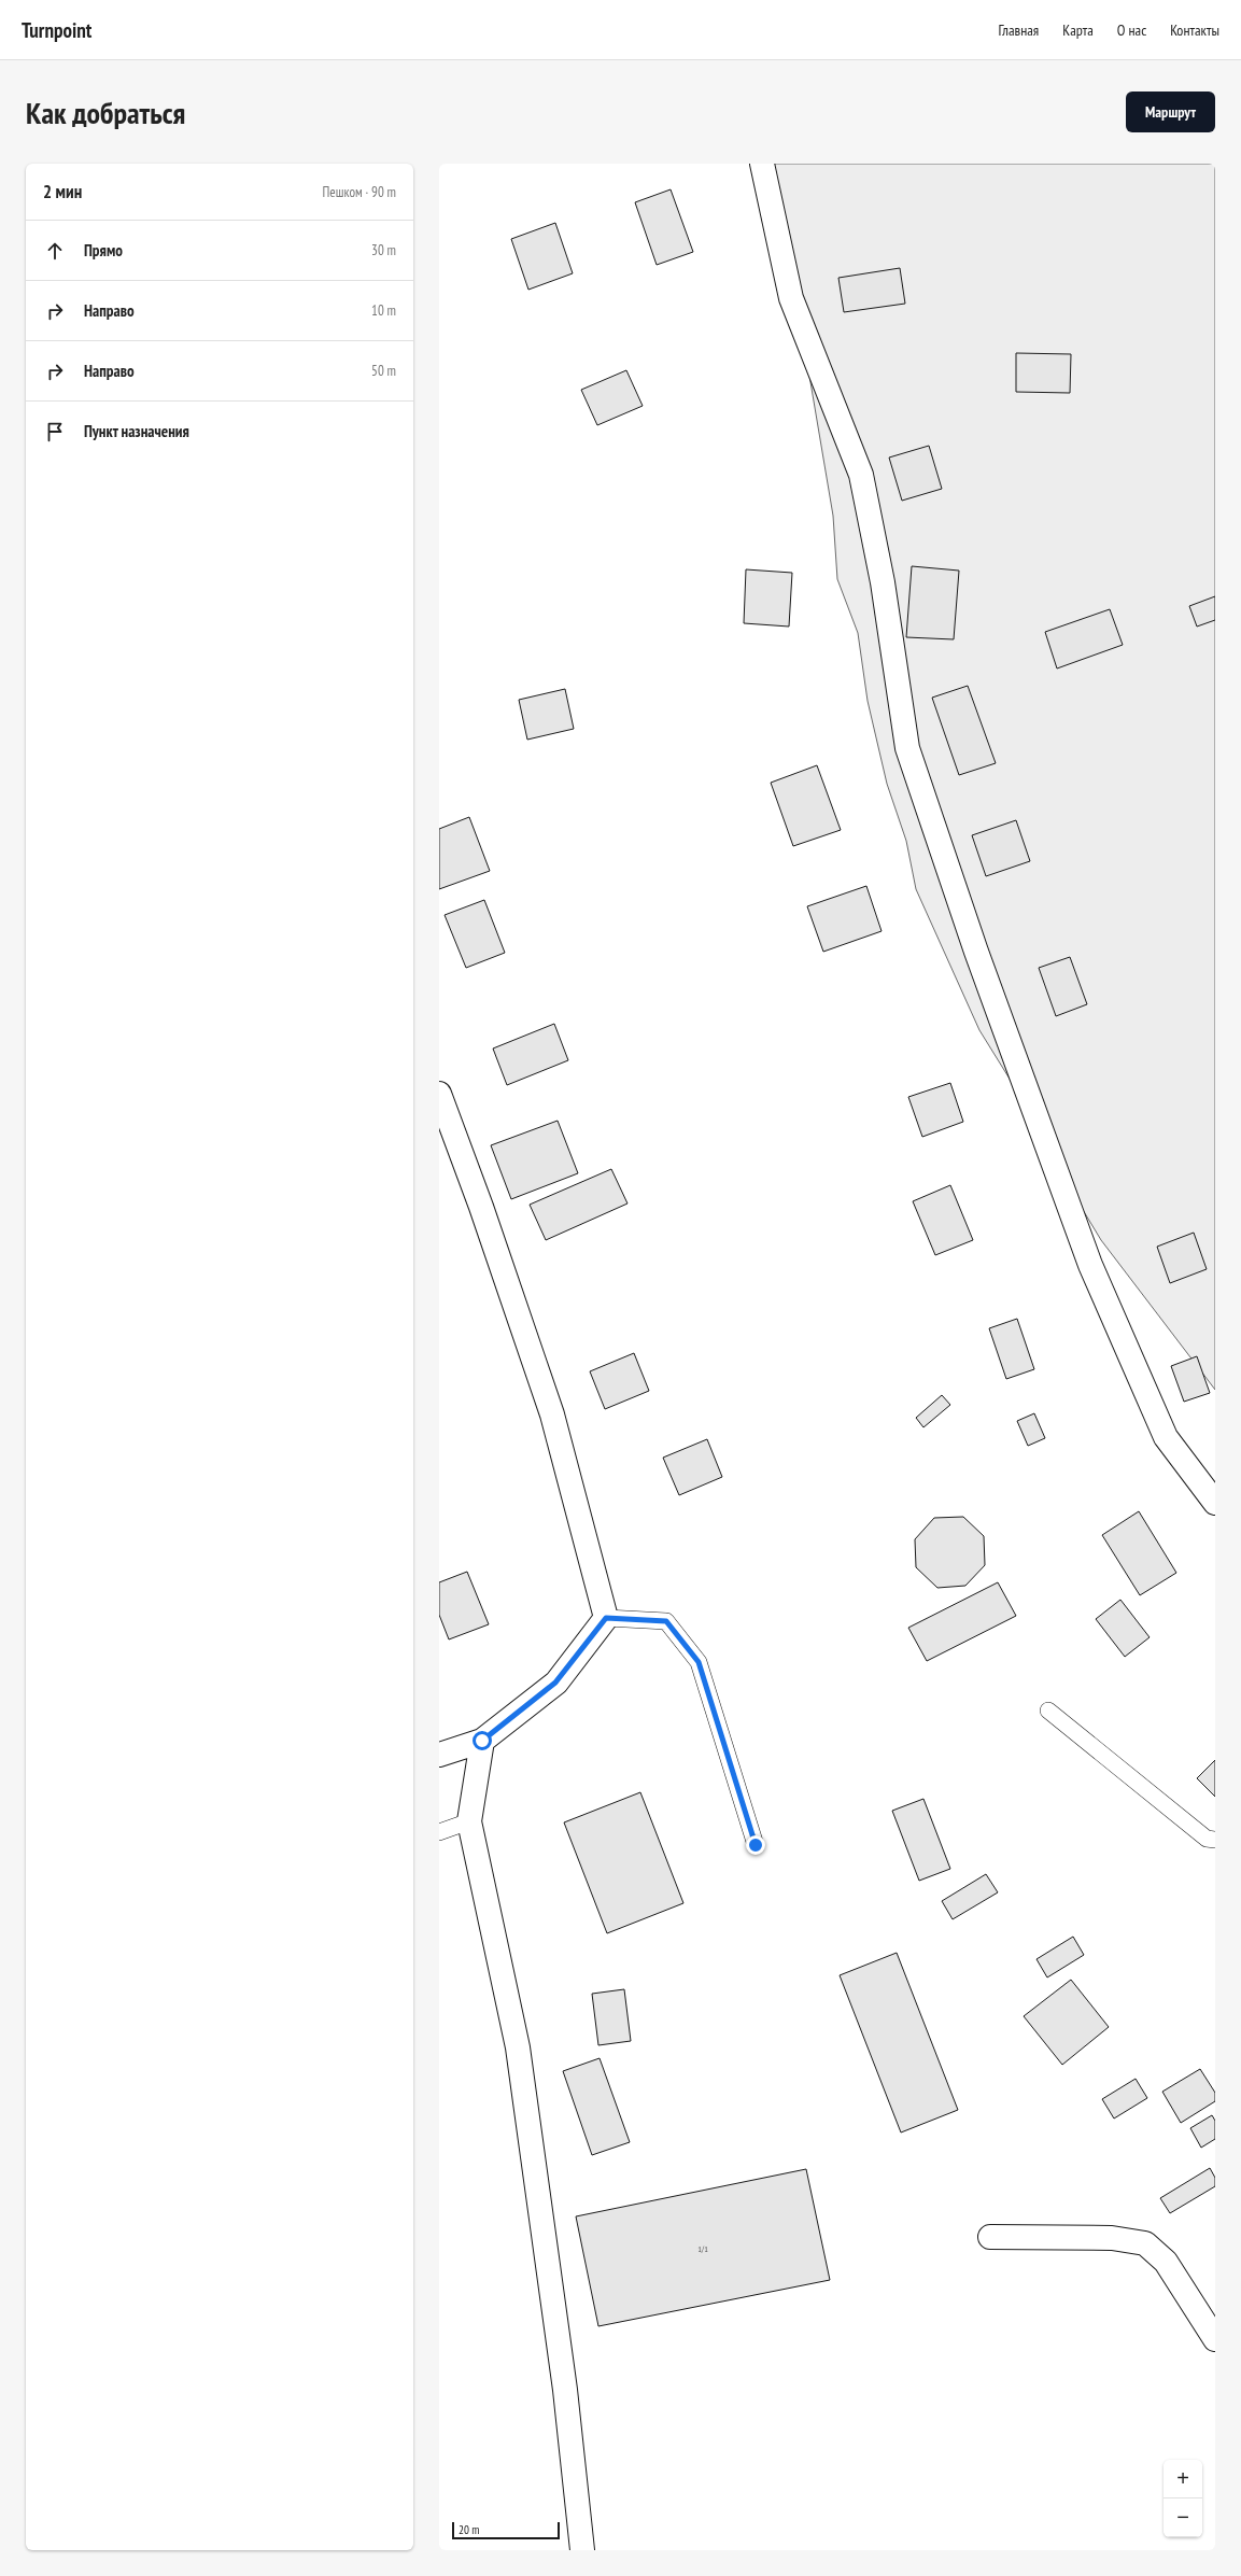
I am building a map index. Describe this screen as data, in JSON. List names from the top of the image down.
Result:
{
  "house_numbers": ["1/1"],
  "scale_bar": "20 m",
  "page": {
    "header": "Turnpoint",
    "nav": [
      "Главная",
      "Карта",
      "О нас",
      "Контакты"
    ],
    "buttons": "Маршрут",
    "title": "Как добраться",
    "heading": ["2 мин", "Пешком · 90 m"],
    "list": [
      ["Прямо", "30 m"],
      ["Направо", "10 m"],
      ["Направо", "50 m"],
      "Пункт назначения"
    ],
    "map_buttons": ["+", "−"],
    "scale": "20 m"
  }
}
